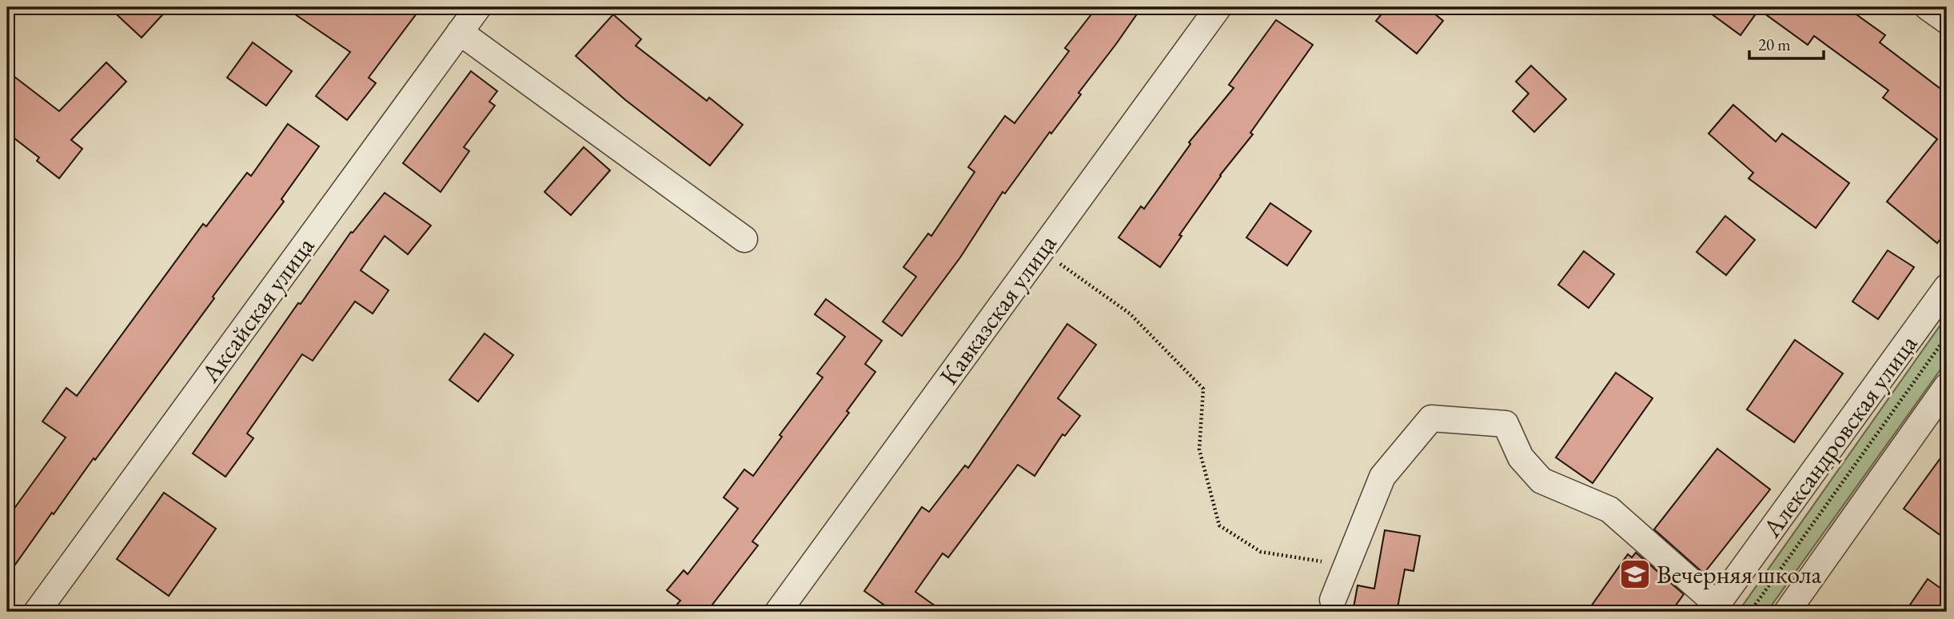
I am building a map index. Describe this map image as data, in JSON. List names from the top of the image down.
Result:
{
  "streets": {
    "street": ["Аксайская улица", "Кавказская улица", "Александровская улица"]
  },
  "places": {
    "school or university": ["Вечерняя школа"]
  },
  "scale_bar": "20 m"
}
